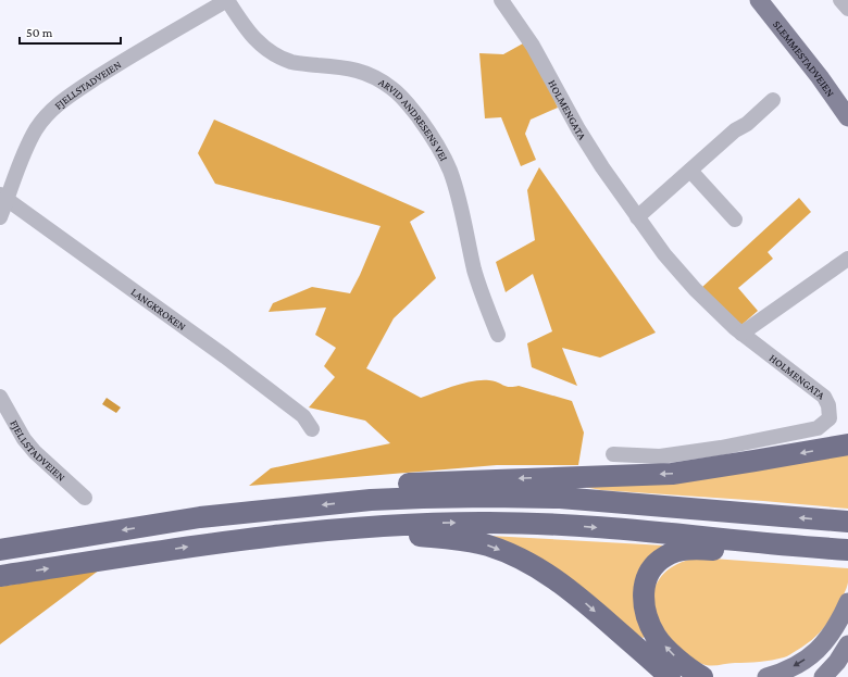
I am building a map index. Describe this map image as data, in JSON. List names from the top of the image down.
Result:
{
  "streets": {
    "main road": ["SLEMMESTADVEIEN"],
    "street": [
      "FJELLSTADVEIEN",
      "HOLMENGATA",
      "ARVID ANDRESENS VEI",
      "LANGKROKEN"
    ]
  },
  "crossings": [
    ["FJELLSTADVEIEN", "ARVID ANDRESENS VEI"],
    ["FJELLSTADVEIEN", "LANGKROKEN"]
  ],
  "scale_bar": "50 m"
}
